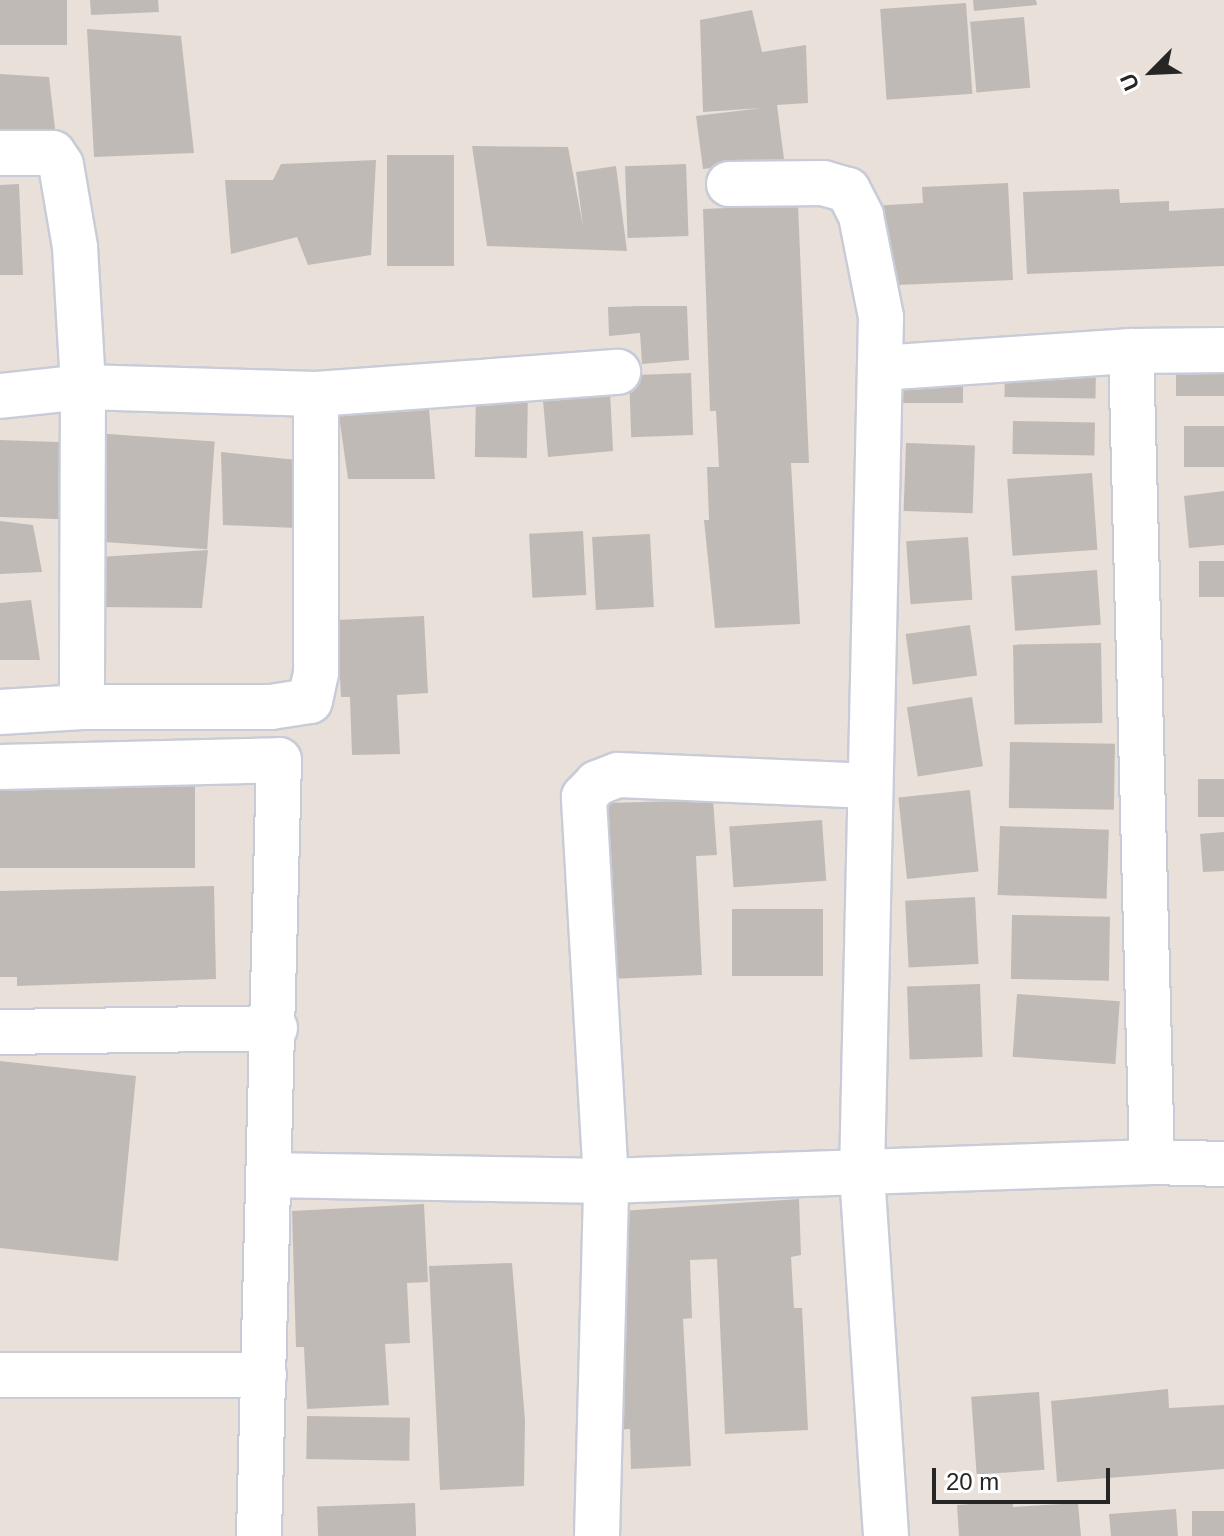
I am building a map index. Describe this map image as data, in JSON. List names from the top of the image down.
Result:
{
  "scale_bar": "20 m",
  "north": "bottom left"
}
